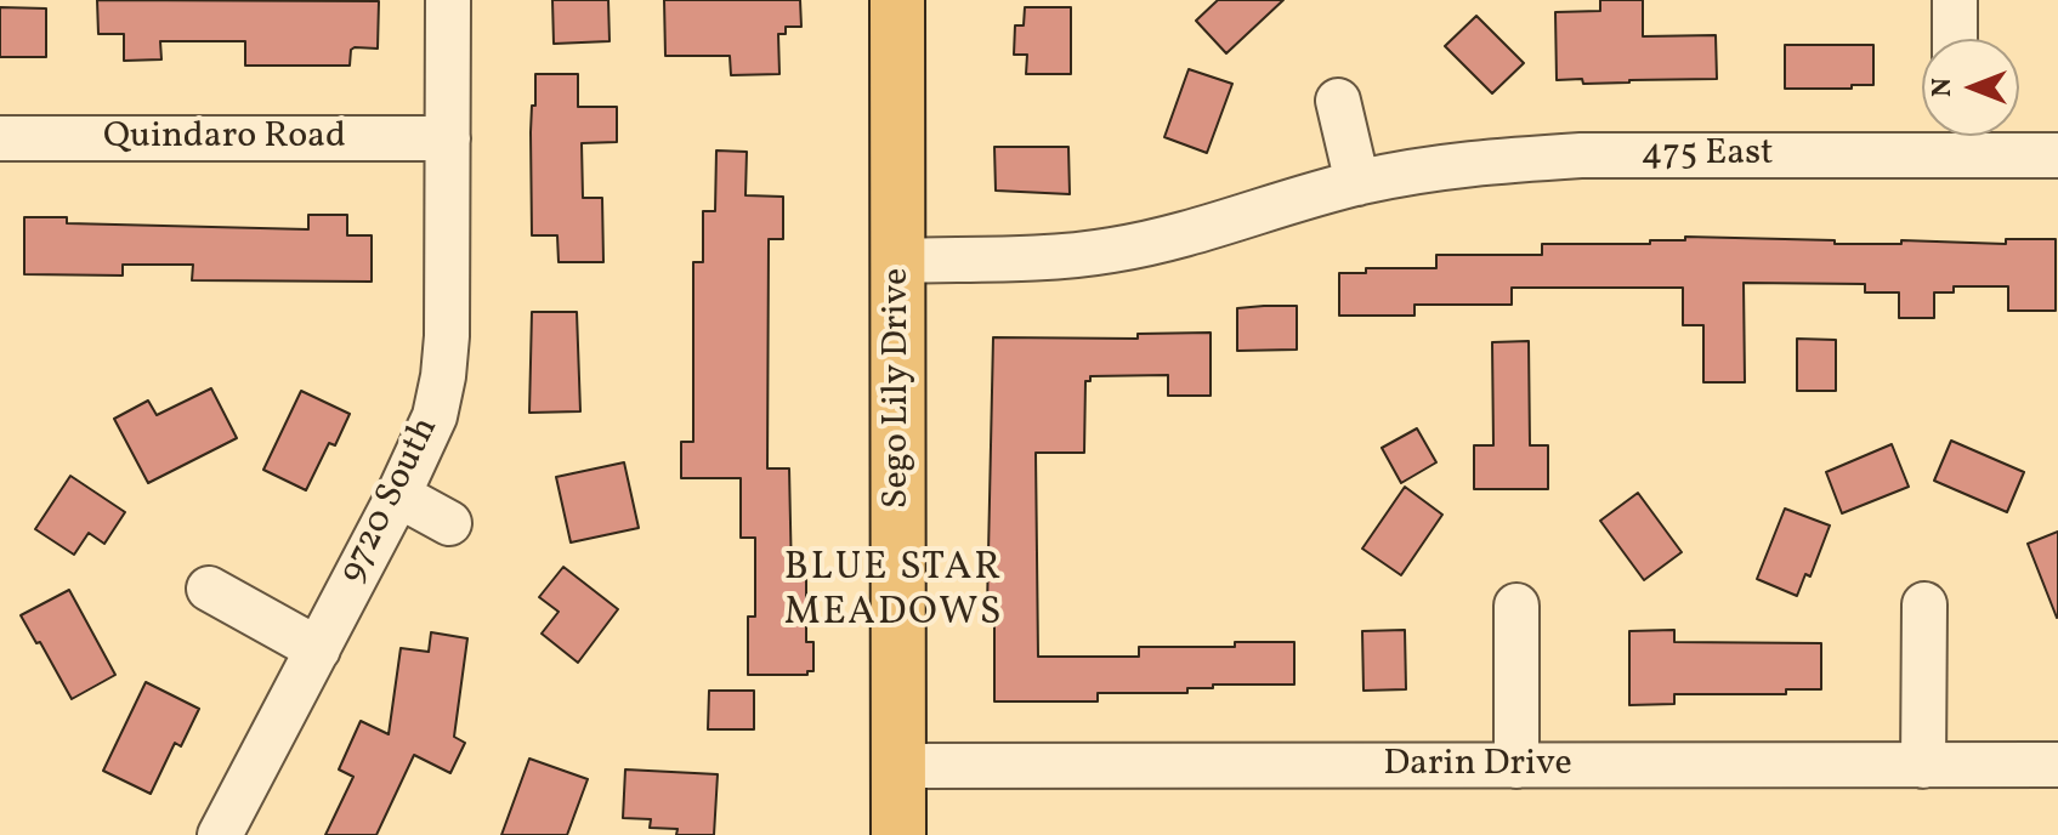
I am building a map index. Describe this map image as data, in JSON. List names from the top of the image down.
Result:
{
  "streets": {
    "main road": ["Sego Lily Drive"],
    "street": [
      "Quindaro Road",
      "475 East",
      "9720 South",
      "Darin Drive"
    ]
  },
  "crossings": [
    ["Quindaro Road", "9720 South"],
    ["475 East", "Sego Lily Drive"],
    ["Sego Lily Drive", "Darin Drive"]
  ],
  "districts": ["BLUE STAR MEADOWS"],
  "north": "left"
}
